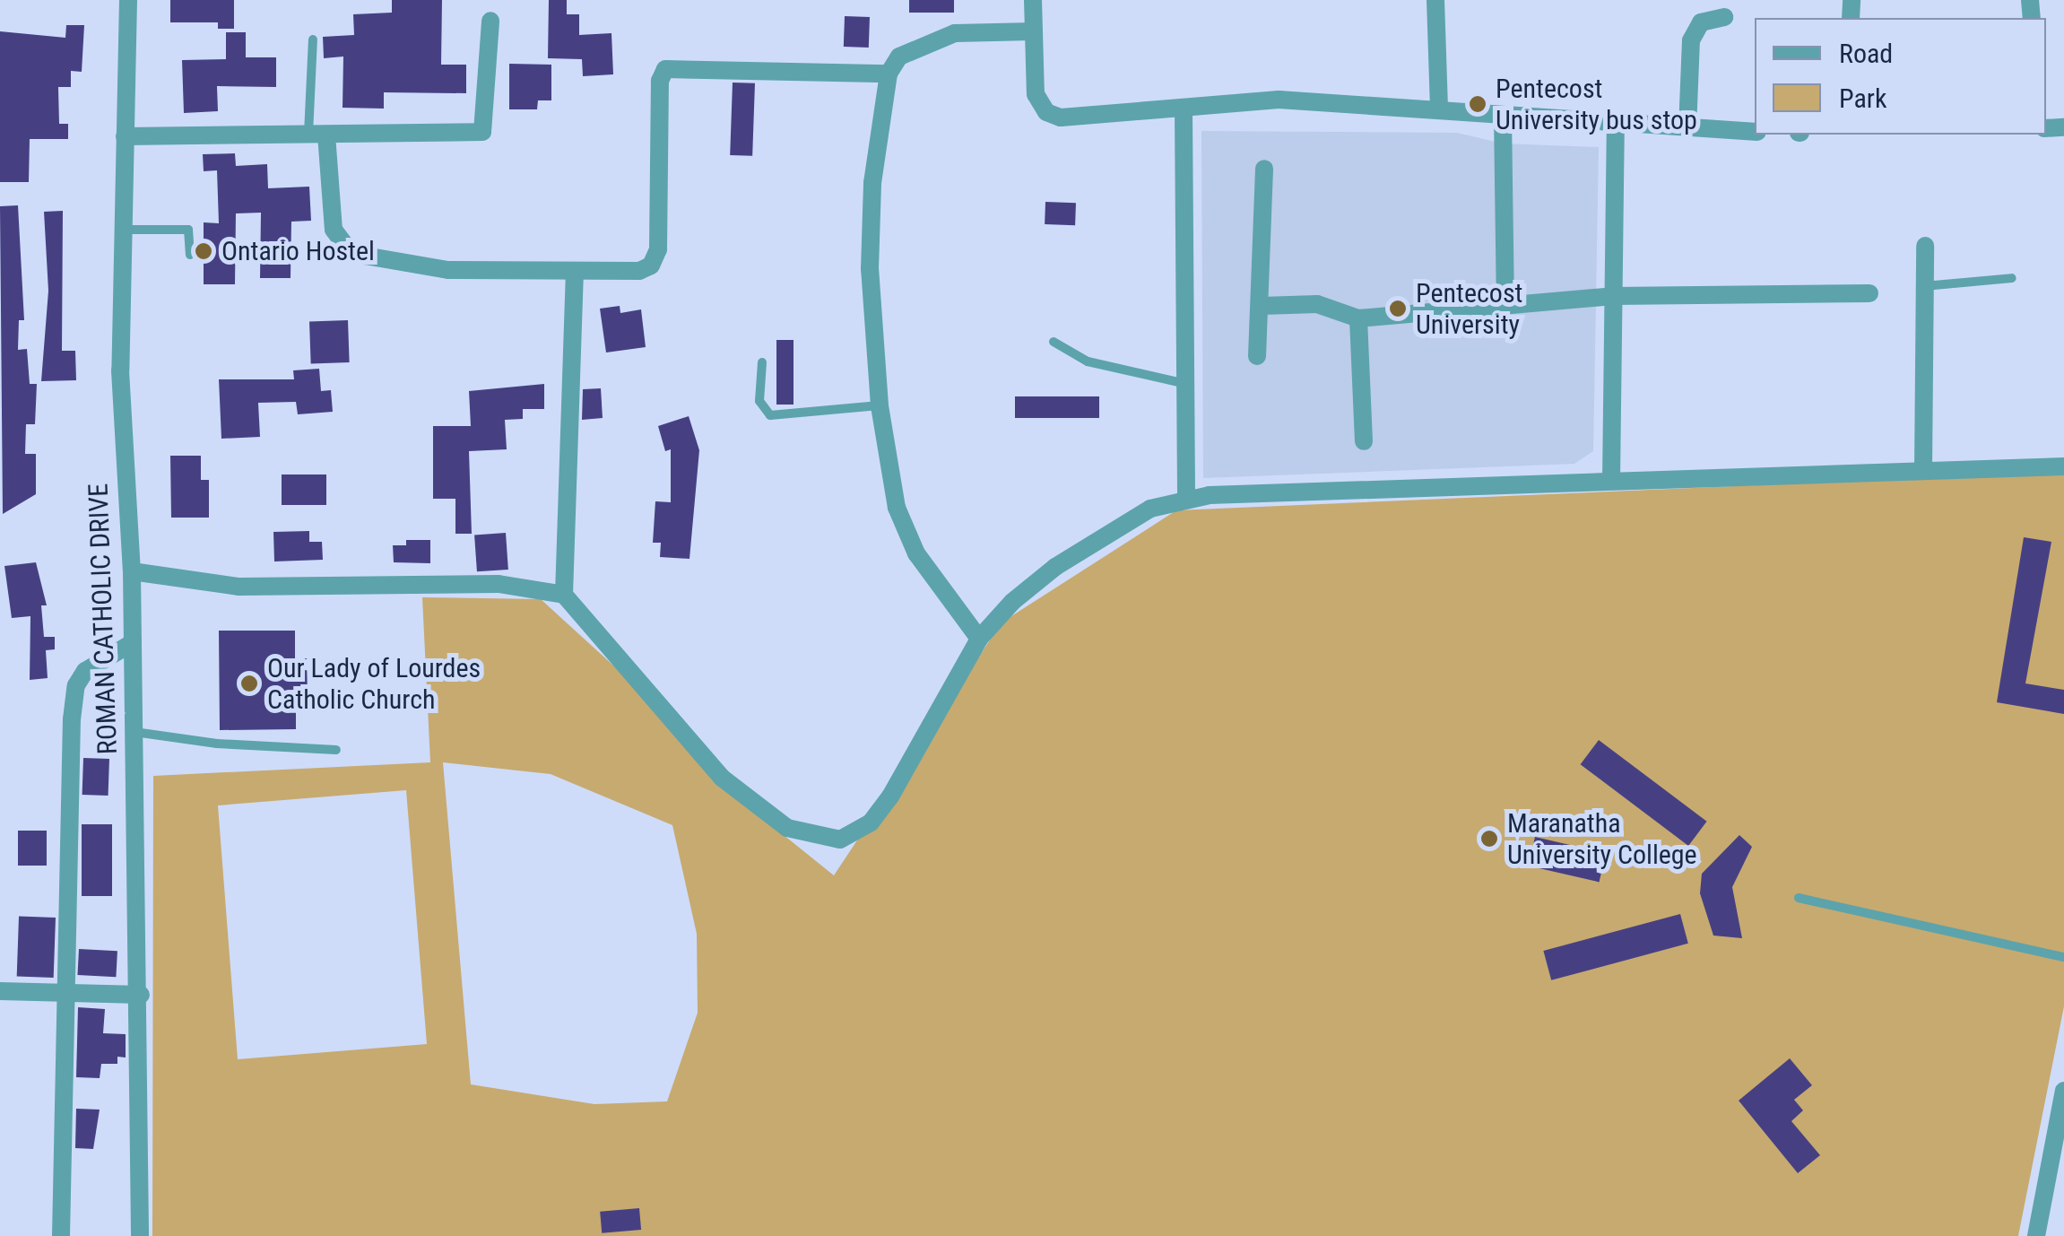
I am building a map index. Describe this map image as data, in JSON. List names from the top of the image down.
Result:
{
  "streets": {
    "street": ["ROMAN CATHOLIC DRIVE"]
  },
  "places": [
    "Pentecost University bus stop",
    "Ontario Hostel",
    "Pentecost University",
    "Our Lady of Lourdes Catholic Church",
    "Maranatha University College"
  ],
  "legend": ["Road", "Park"]
}
